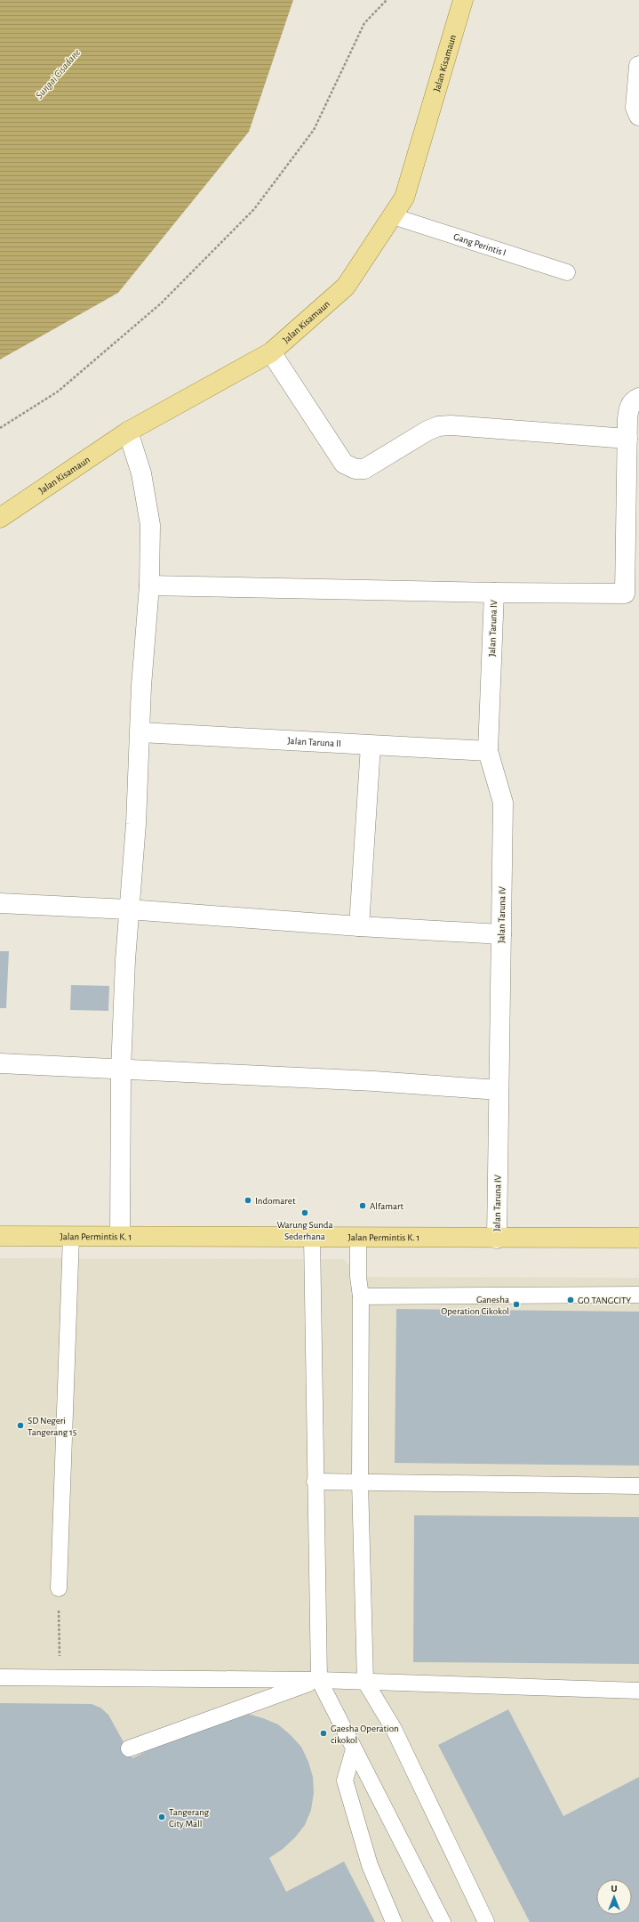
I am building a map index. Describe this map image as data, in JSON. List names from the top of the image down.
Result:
{
  "streets": {
    "main road": ["Jalan Kisamaun", "Jalan Permintis K. 1"],
    "street": ["Jalan Taruna IV", "Jalan Taruna II"],
    "lane": ["Gang Perintis I"]
  },
  "crossings": [
    ["Jalan Kisamaun", "Gang Perintis I"],
    ["Jalan Taruna IV", "Jalan Taruna II"],
    ["Jalan Taruna IV", "Jalan Permintis K. 1"]
  ],
  "water": ["Sungai Cisadane"],
  "places": [
    "Indomaret",
    "Alfamart",
    "Warung Sunda Sederhana",
    "GO TANGCITY",
    "Ganesha Operation Cikokol",
    "SD Negeri Tangerang 15",
    "Gaesha Operation cikokol",
    "Tangerang City Mall"
  ],
  "north": "top"
}
